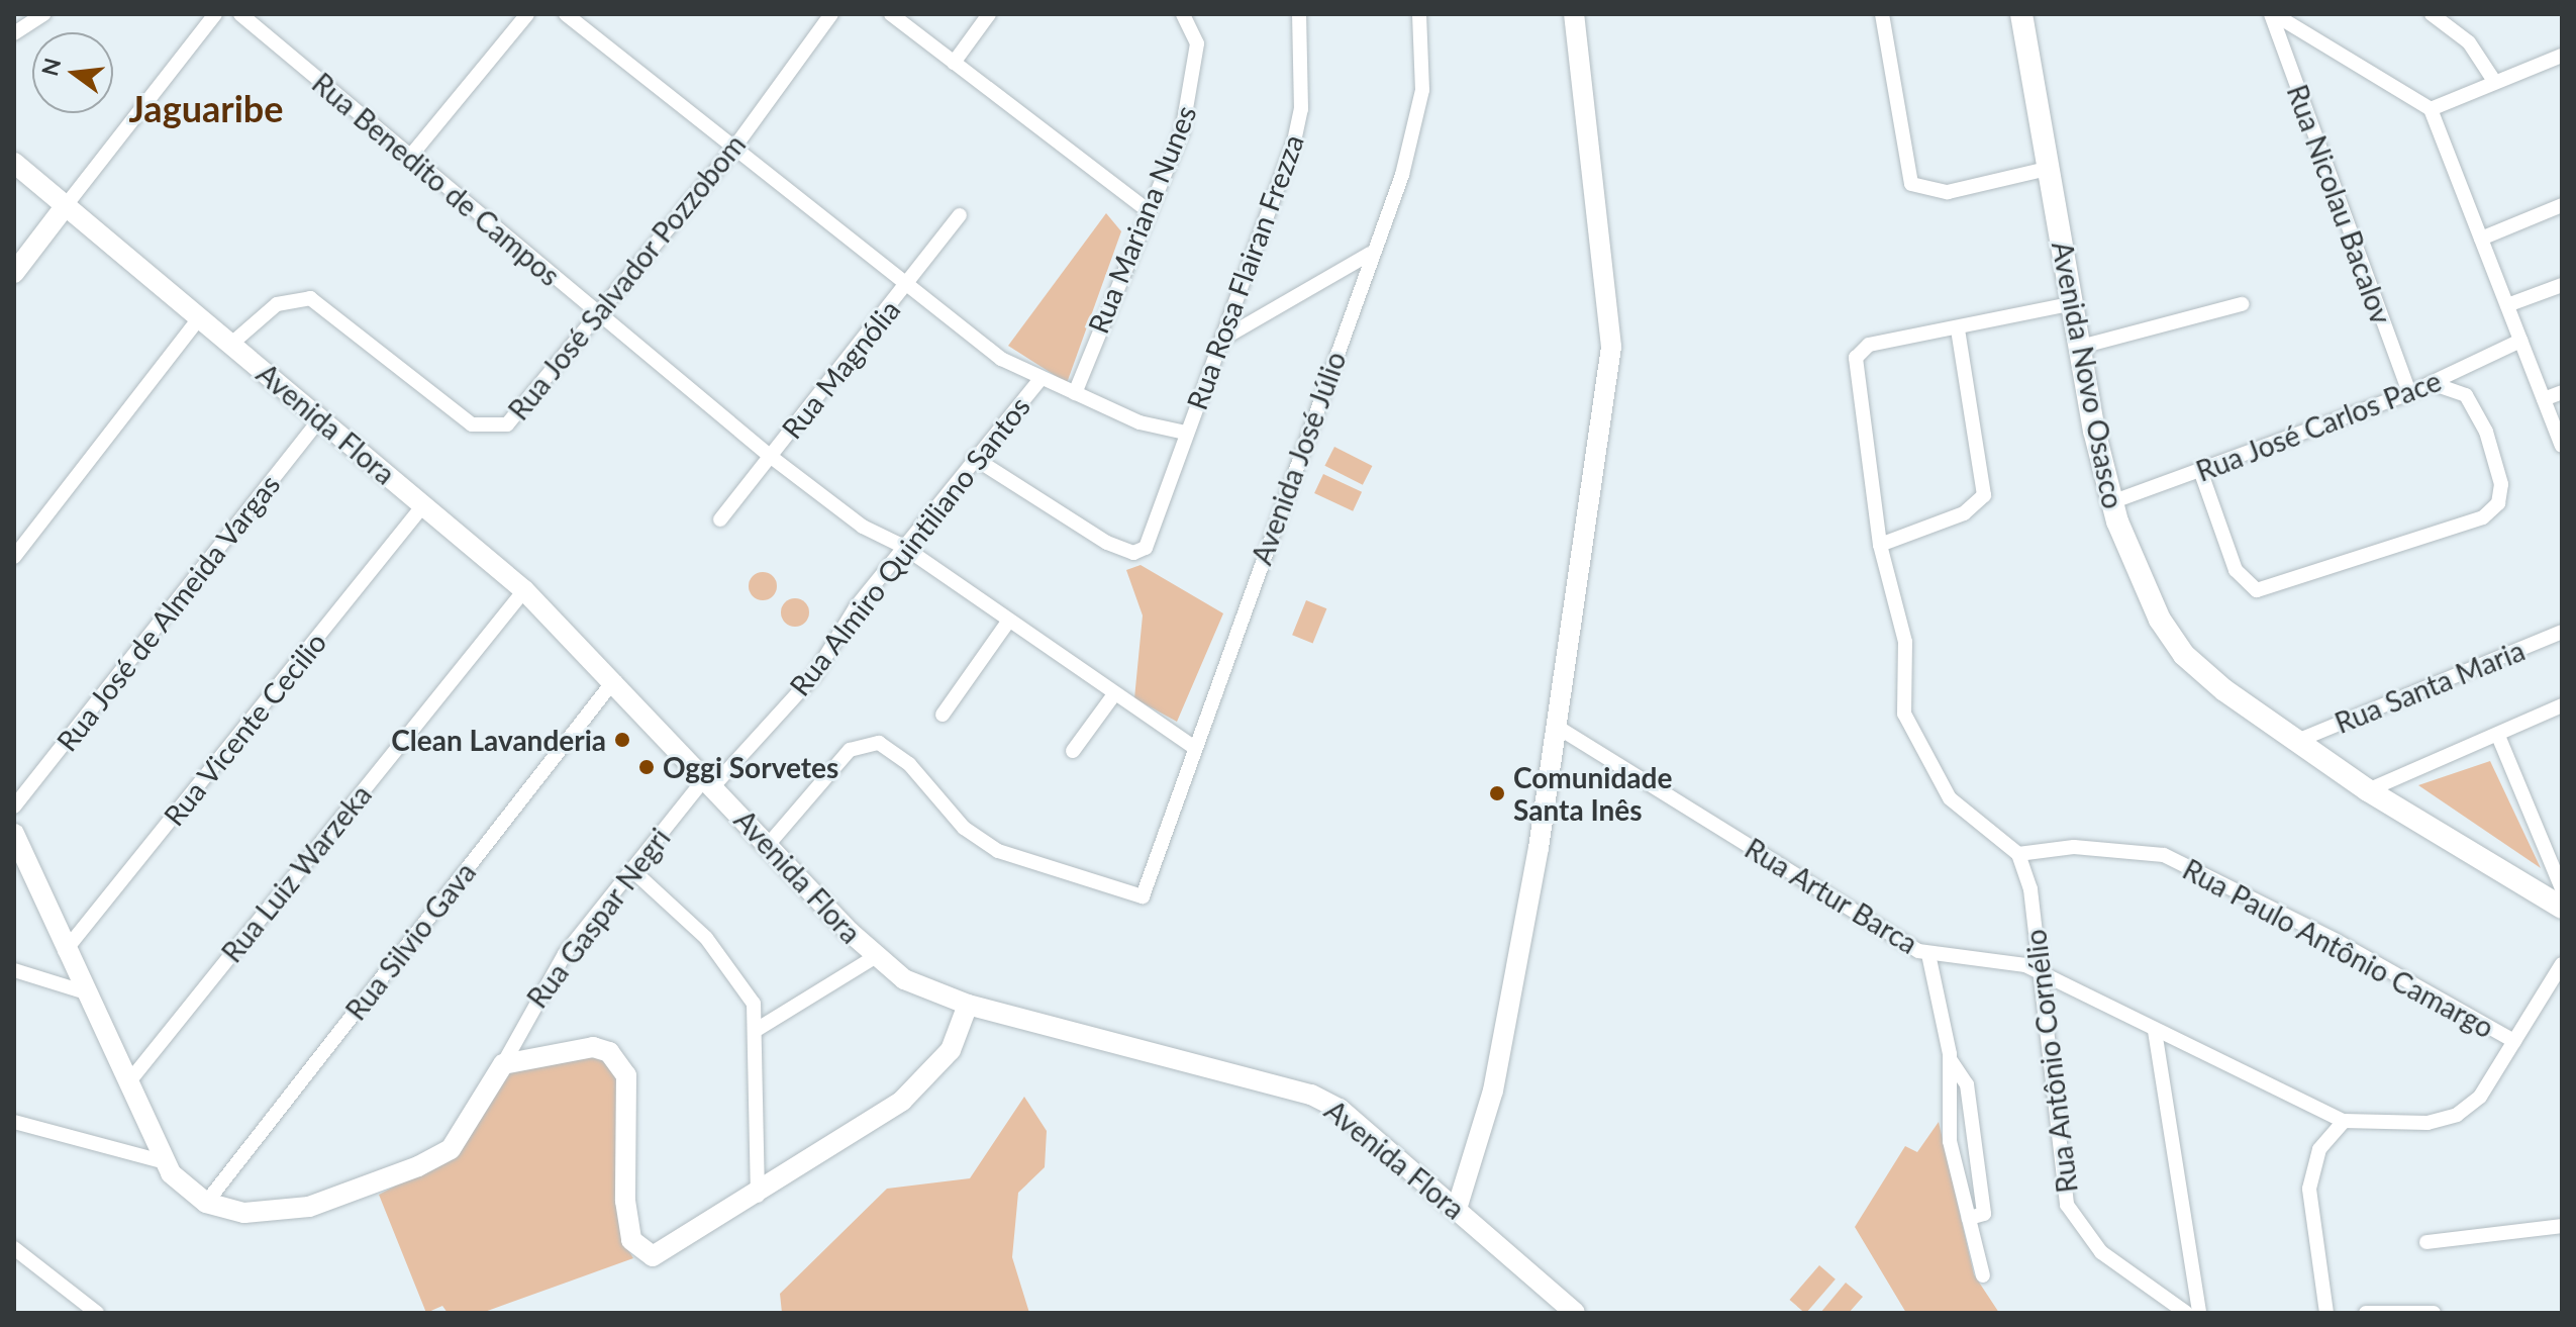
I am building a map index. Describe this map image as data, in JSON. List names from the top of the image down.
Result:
{
  "streets": {
    "main road": ["Avenida Novo Osasco", "Avenida Flora"],
    "street": [
      "Rua Benedito de Campos",
      "Rua Nicolau Bacalov",
      "Rua Mariana Nunes",
      "Rua Rosa Flairan Frezza",
      "Rua José Salvador Pozzobom",
      "Rua Magnólia",
      "Rua José Carlos Pace",
      "Avenida José Júlio",
      "Rua Almiro Quintiliano Santos",
      "Rua José de Almeida Vargas",
      "Rua Santa Maria",
      "Rua Vicente Cecilio",
      "Rua Luiz Warzeka",
      "Rua Artur Barca",
      "Rua Gaspar Negri",
      "Rua Silvio Gava",
      "Rua Paulo Antônio Camargo",
      "Rua Antônio Cornélio"
    ]
  },
  "crossings": [
    ["Rua Benedito de Campos", "Rua José Salvador Pozzobom"],
    ["Rua Benedito de Campos", "Rua Magnólia"],
    ["Rua Benedito de Campos", "Avenida José Júlio"],
    ["Rua Benedito de Campos", "Rua Almiro Quintiliano Santos"],
    ["Rua Nicolau Bacalov", "Rua José Carlos Pace"],
    ["Rua Rosa Flairan Frezza", "Rua Almiro Quintiliano Santos"],
    ["Rua José Salvador Pozzobom", "Avenida Flora"],
    ["Avenida Novo Osasco", "Rua José Carlos Pace"],
    ["Avenida Novo Osasco", "Rua Santa Maria"],
    ["Avenida Flora", "Avenida José Júlio"],
    ["Avenida Flora", "Rua Almiro Quintiliano Santos"],
    ["Avenida Flora", "Rua José de Almeida Vargas"],
    ["Avenida Flora", "Rua Vicente Cecilio"],
    ["Avenida Flora", "Rua Luiz Warzeka"],
    ["Avenida Flora", "Rua Gaspar Negri"],
    ["Avenida Flora", "Rua Silvio Gava"],
    ["Rua Almiro Quintiliano Santos", "Rua Gaspar Negri"],
    ["Rua Artur Barca", "Rua Antônio Cornélio"],
    ["Rua Paulo Antônio Camargo", "Rua Antônio Cornélio"]
  ],
  "districts": ["Jaguaribe"],
  "places": ["Clean Lavanderia", "Oggi Sorvetes", "Comunidade Santa Inês"],
  "north": "left"
}
